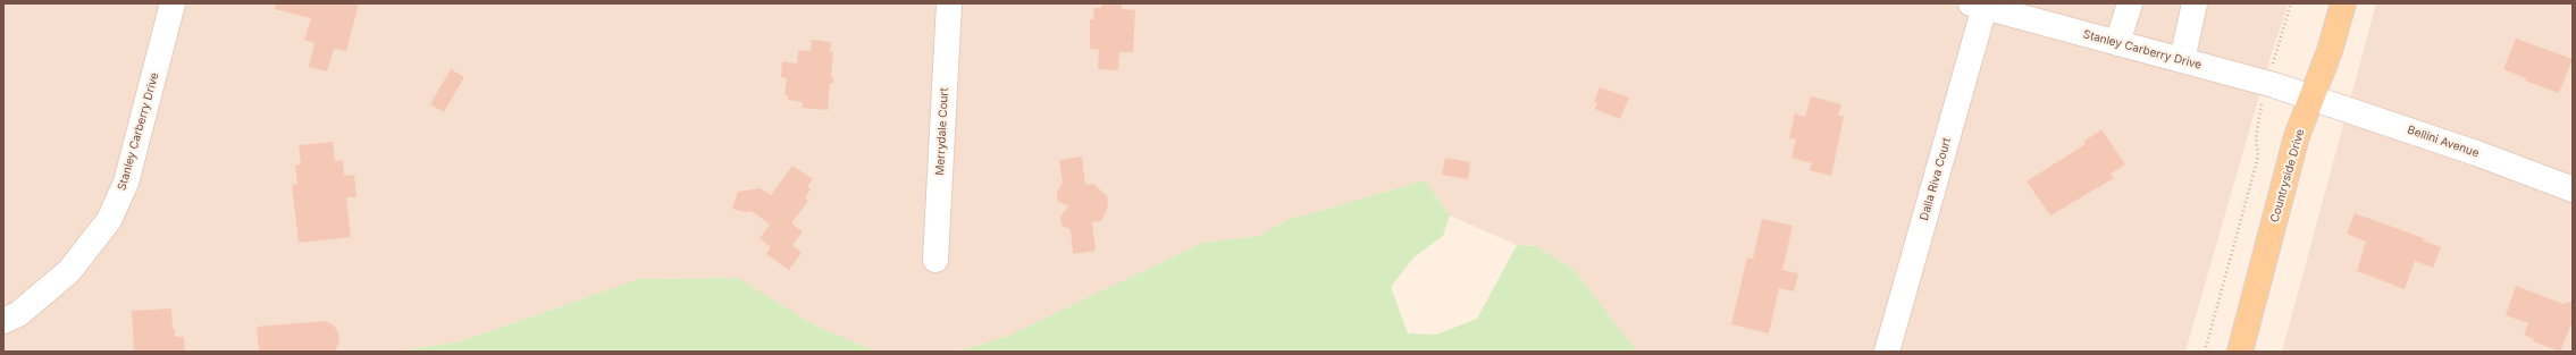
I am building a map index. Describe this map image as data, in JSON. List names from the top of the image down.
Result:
{
  "streets": {
    "main road": ["Countryside Drive"],
    "street": [
      "Stanley Carberry Drive",
      "Merrydale Court",
      "Bellini Avenue",
      "Dalla Riva Court"
    ]
  },
  "crossings": [
    ["Stanley Carberry Drive", "Bellini Avenue"],
    ["Stanley Carberry Drive", "Countryside Drive"],
    ["Stanley Carberry Drive", "Dalla Riva Court"],
    ["Bellini Avenue", "Countryside Drive"]
  ]
}
